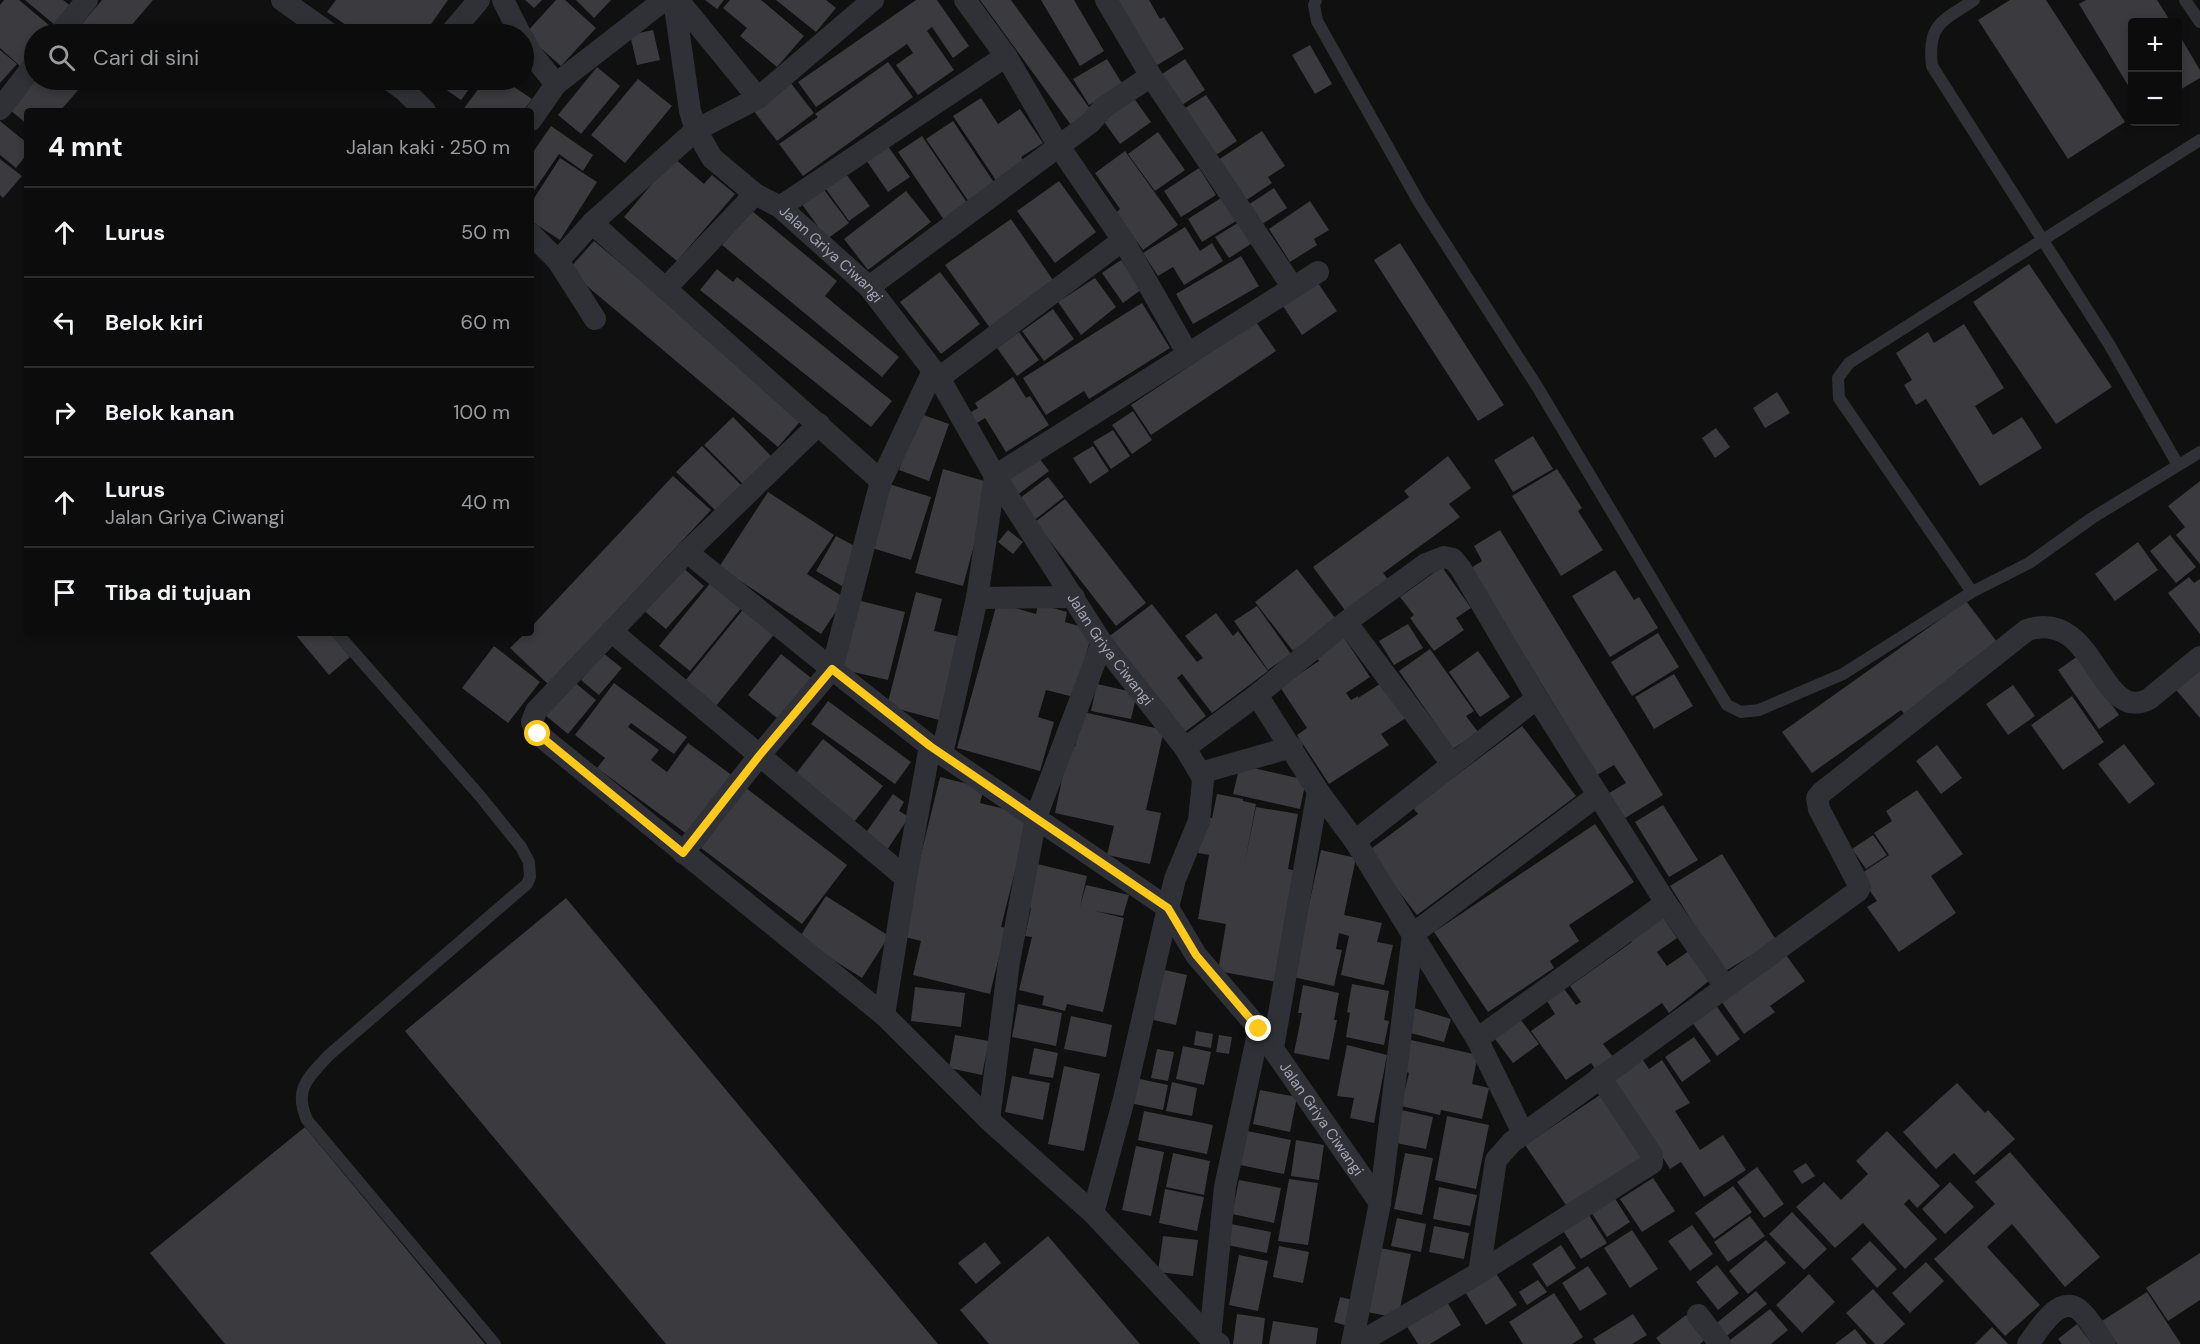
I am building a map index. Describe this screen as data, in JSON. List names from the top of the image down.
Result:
{
  "streets": {
    "street": ["Jalan Griya Ciwangi"]
  },
  "page": {
    "map_buttons": ["+", "−"],
    "search": "Cari di sini",
    "heading": ["4 mnt", "Jalan kaki · 250 m"],
    "list": [
      ["Lurus", "50 m"],
      ["Belok kiri", "60 m"],
      ["Belok kanan", "100 m"],
      ["Lurus", "Jalan Griya Ciwangi", "40 m"],
      "Tiba di tujuan"
    ]
  }
}
